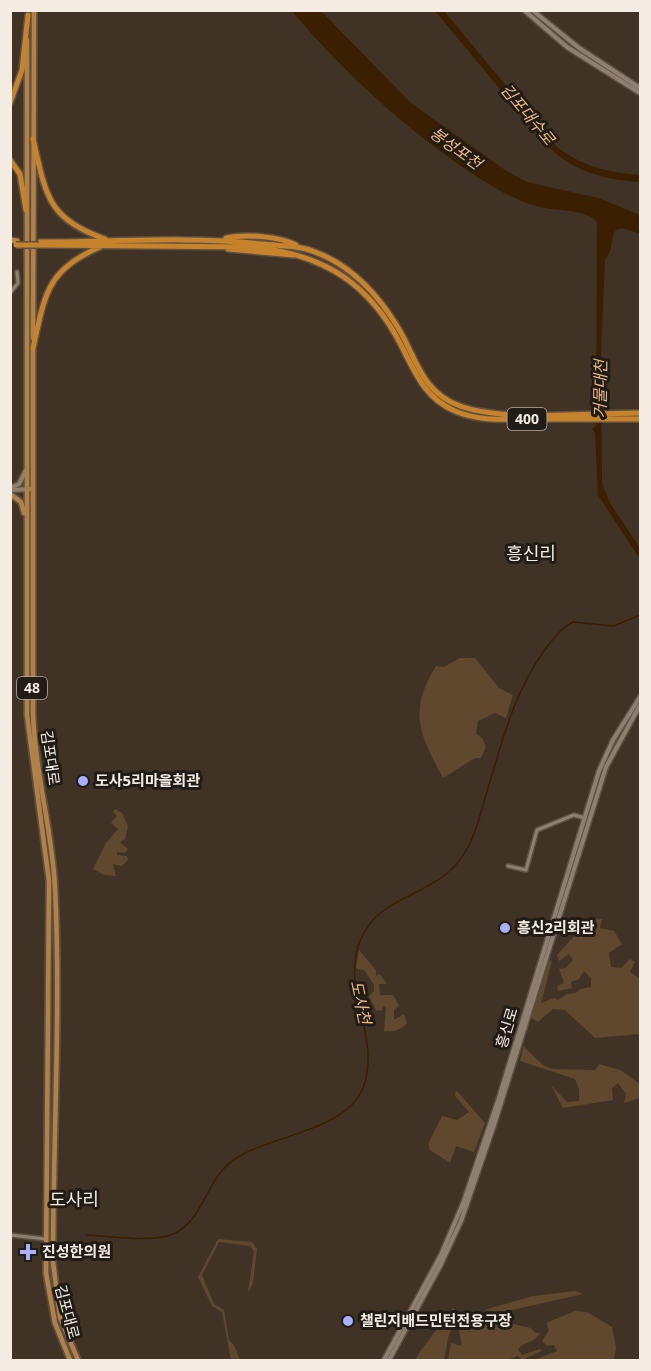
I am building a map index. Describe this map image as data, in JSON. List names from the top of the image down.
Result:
{
  "streets": {
    "highway": ["400"],
    "main road": ["48", "김포대로", "흥신로"]
  },
  "districts": ["흥신리", "도사리"],
  "water": [
    "김포대수로",
    "봉성포천",
    "거물대천",
    "도사천"
  ],
  "places": {
    "other": ["도사5리마을회관", "흥신2리회관", "챌린지배드민턴전용구장"],
    "health": ["진성한의원"]
  }
}
